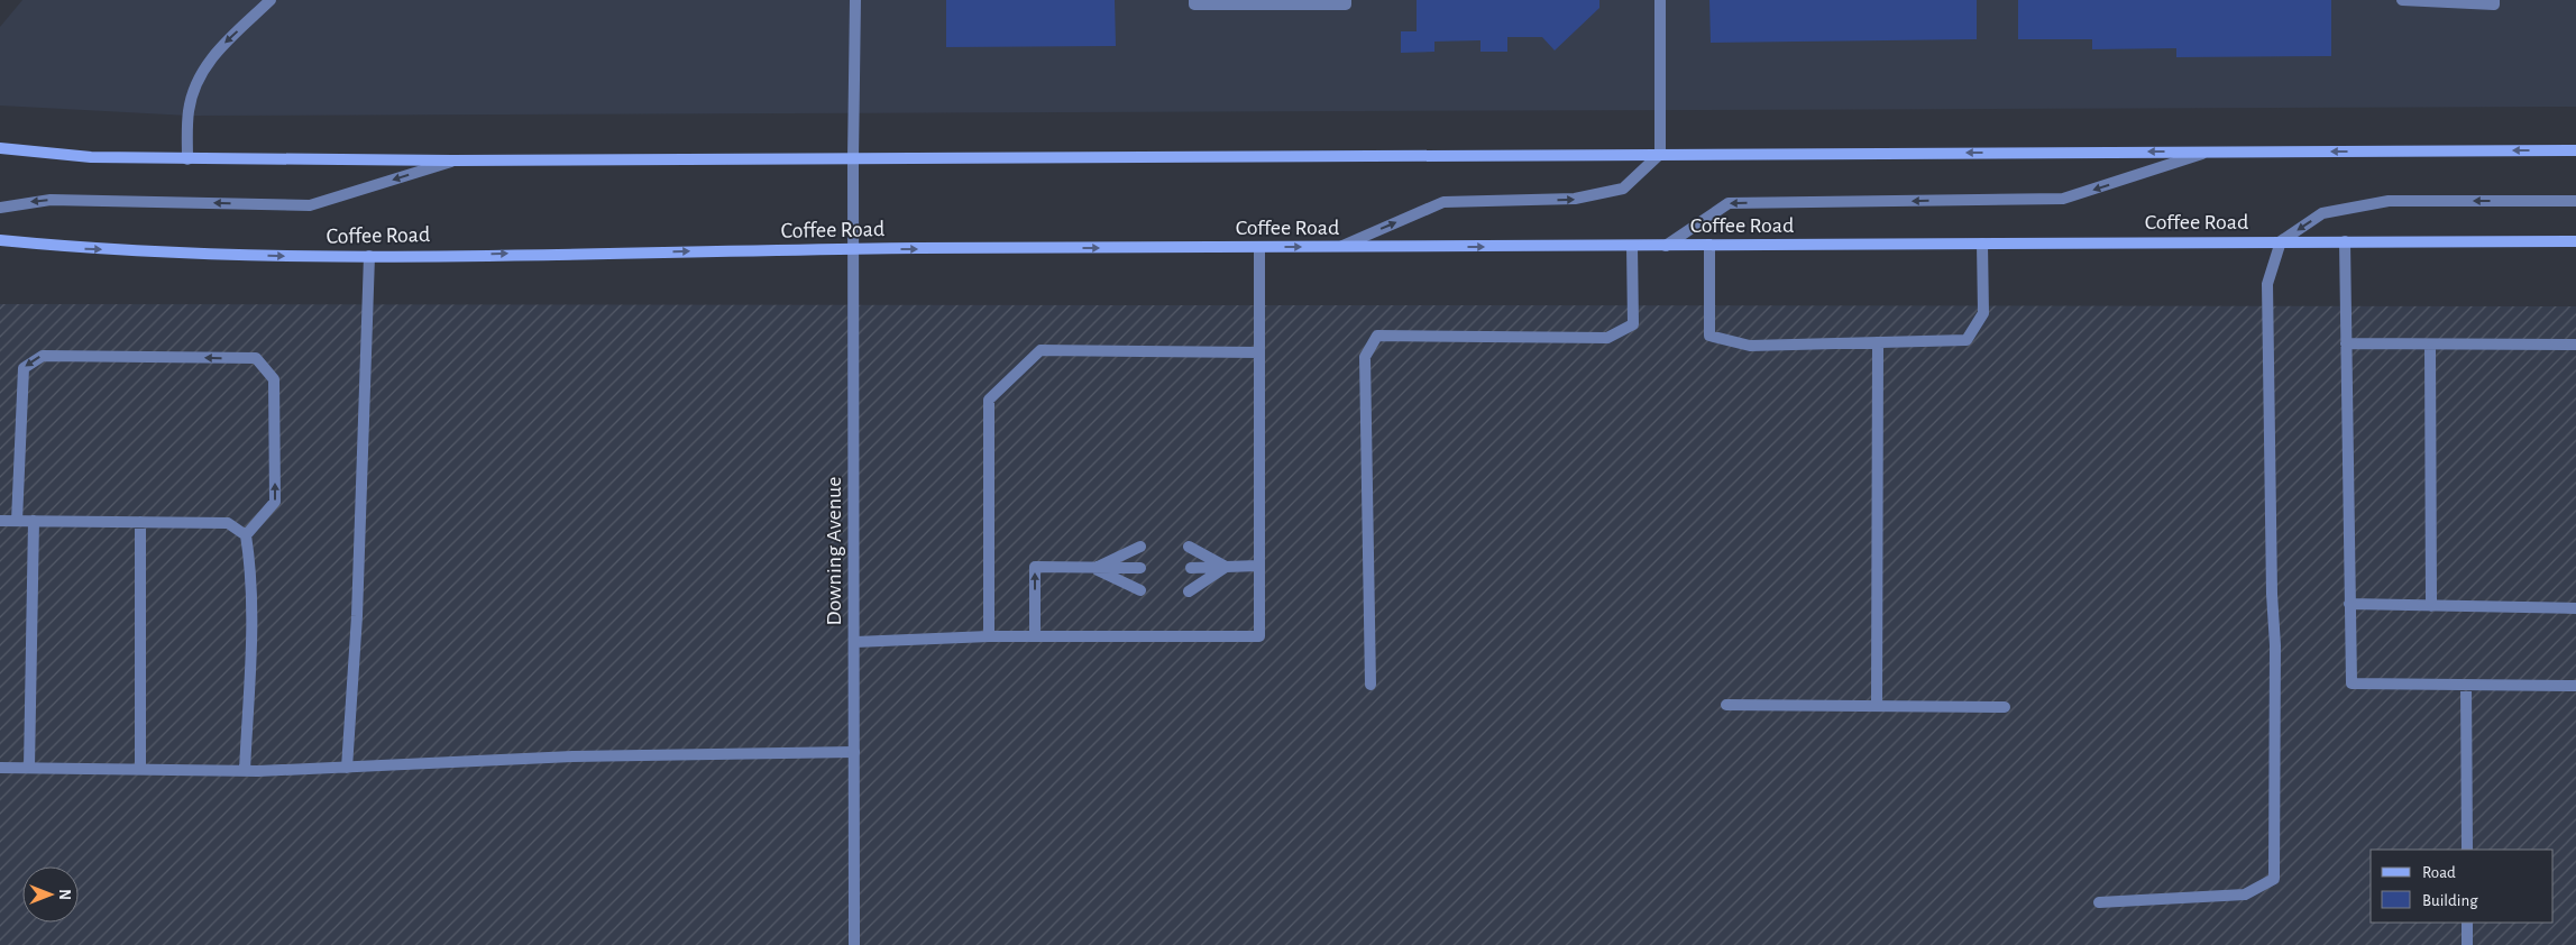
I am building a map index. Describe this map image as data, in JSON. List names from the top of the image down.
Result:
{
  "streets": {
    "main road": ["Coffee Road"],
    "street": ["Downing Avenue"]
  },
  "crossings": [
    ["Coffee Road", "Downing Avenue"]
  ],
  "legend": ["Road", "Building"],
  "north": "right"
}
